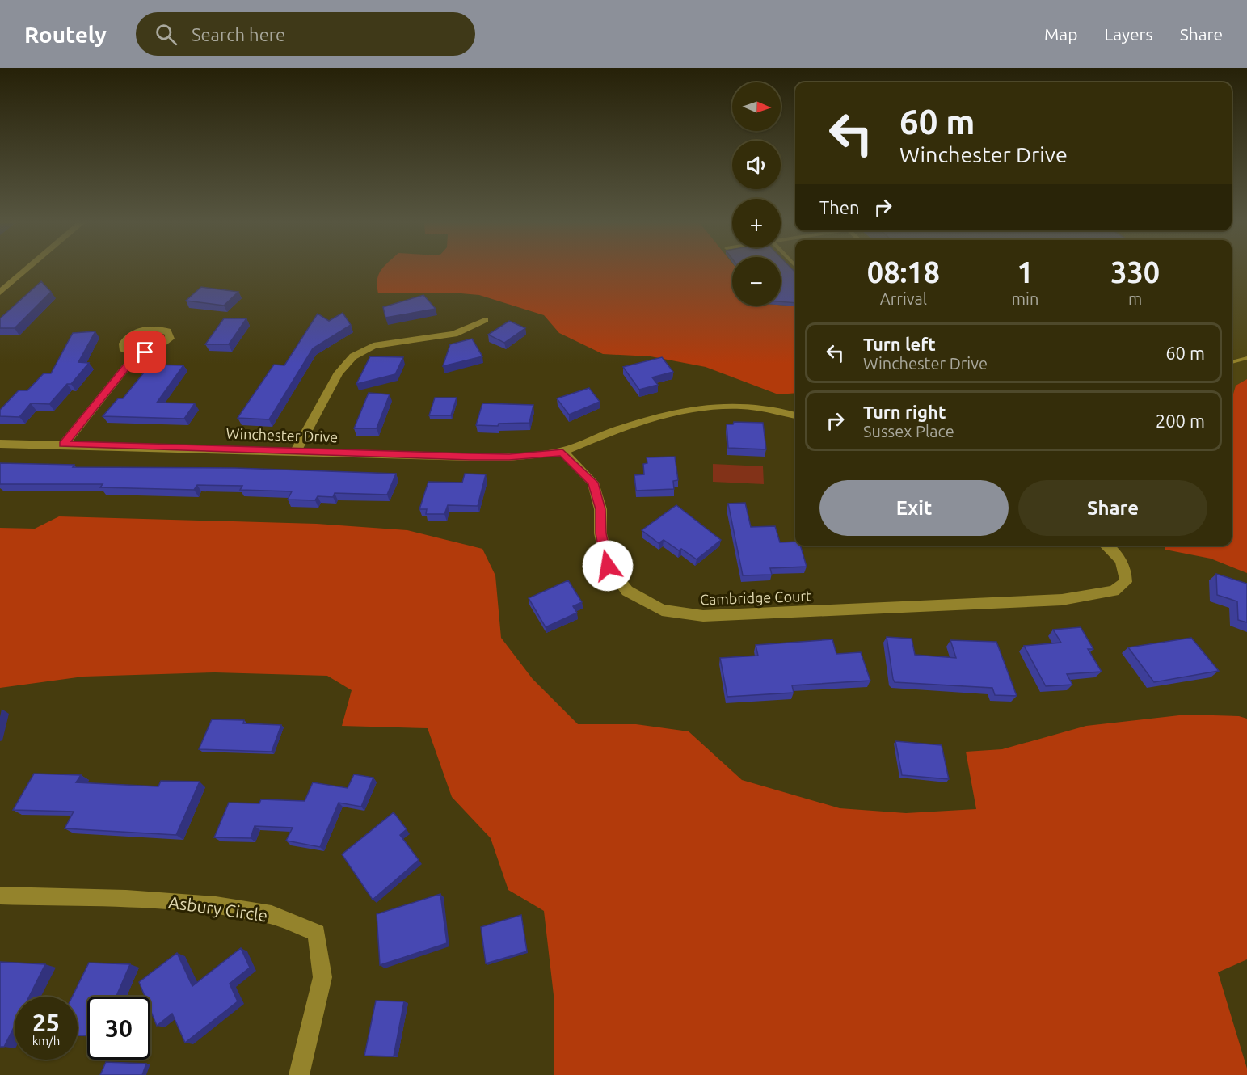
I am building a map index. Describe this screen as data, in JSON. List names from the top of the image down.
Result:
{
  "streets": {
    "street": ["Winchester Drive", "Cambridge Court", "Asbury Circle"]
  },
  "crossings": [
    ["Winchester Drive", "Cambridge Court"]
  ],
  "north": "right",
  "page": {
    "header": "Routely",
    "search": "Search here",
    "nav": ["Map", "Layers", "Share"],
    "map_buttons": ["+", "−"],
    "turn": ["60 m", "Winchester Drive"],
    "then": "Then",
    "eta": [
      "08:18",
      "Arrival",
      "1",
      "min",
      "330",
      "m"
    ],
    "list": [
      {
        "name": "Turn left",
        "note": "Winchester Drive",
        "value": "60 m"
      },
      {
        "name": "Turn right",
        "note": "Sussex Place",
        "value": "200 m"
      }
    ],
    "buttons": ["Exit", "Share"],
    "speed": "25 km/h",
    "limit": "30"
  }
}
